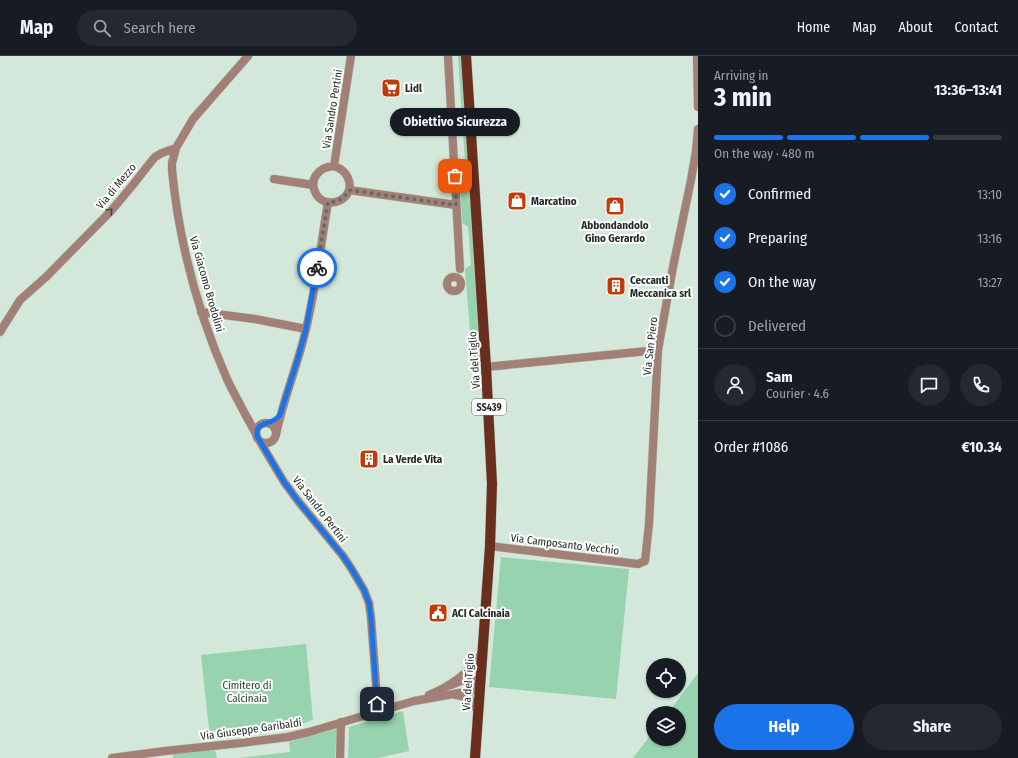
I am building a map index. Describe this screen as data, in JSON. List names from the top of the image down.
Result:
{
  "streets": {
    "main road": ["Via del Tiglio", "SS439"],
    "street": [
      "Via Sandro Pertini",
      "Via di Mezzo",
      "Via Giacomo Brodolini",
      "Via San Piero",
      "Via Camposanto Vecchio",
      "Via Giuseppe Garibaldi"
    ]
  },
  "crossings": [
    ["Via Sandro Pertini", "Via Giacomo Brodolini"],
    ["Via Sandro Pertini", "Via Giuseppe Garibaldi"],
    ["Via di Mezzo", "Via Giacomo Brodolini"],
    ["Via San Piero", "Via Camposanto Vecchio"],
    ["Via del Tiglio", "Via Camposanto Vecchio"]
  ],
  "one_way": ["Via di Mezzo"],
  "parks": ["Cimitero di Calcinaia"],
  "places": {
    "supermarket": ["Lidl"],
    "other": ["Obiettivo Sicurezza"],
    "shop": ["Marcatino", "Abbondandolo Gino Gerardo"],
    "building": ["Ceccanti Meccanica srl", "La Verde Vita"],
    "public building": ["ACI Calcinaia"]
  },
  "page": {
    "header": "Map",
    "search": "Search here",
    "nav": [
      "Home",
      "Map",
      "About",
      "Contact"
    ],
    "heading": ["3 min", "Arriving in", "13:36–13:41"],
    "panel": [
      "Sam",
      "Courier · 4.6",
      "Order #1086",
      "€10.34"
    ],
    "bubble": "Obiettivo Sicurezza",
    "bar": "On the way · 480 m",
    "list": [
      ["Confirmed", "13:10"],
      ["Preparing", "13:16"],
      ["On the way", "13:27"],
      "Delivered"
    ],
    "buttons": ["Help", "Share"]
  }
}
